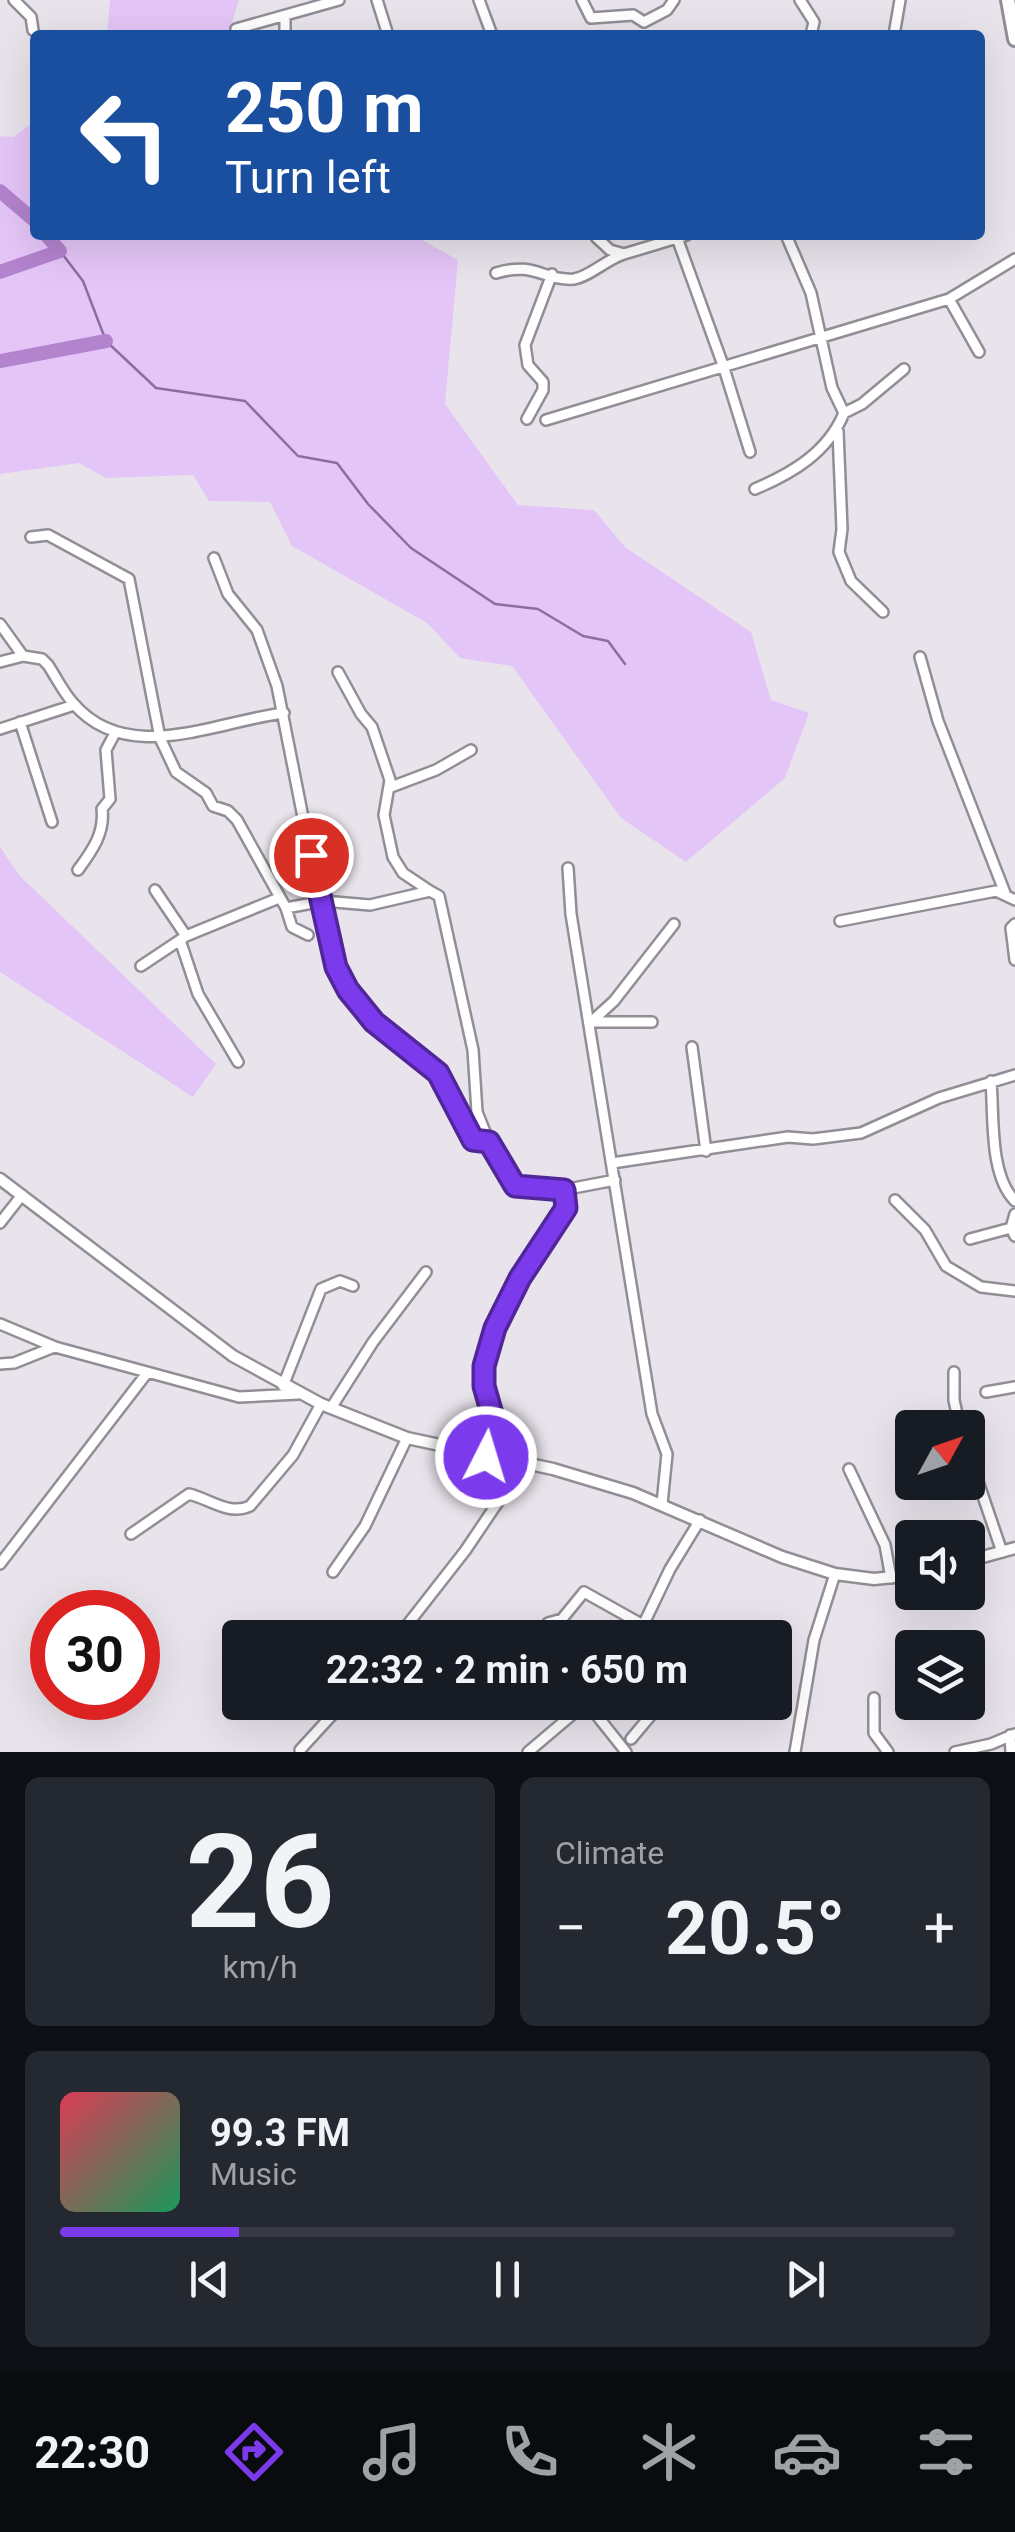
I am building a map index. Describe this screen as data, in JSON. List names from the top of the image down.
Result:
{
  "north": "top right",
  "page": {
    "turn": ["250 m", "Turn left"],
    "limit": "30",
    "trip": "22:32 · 2 min · 650 m",
    "tile": [
      ["26", "km/h"],
      "Climate"
    ],
    "heat": ["−", "20.5°", "+"],
    "song": ["99.3 FM", "Music"],
    "tabs": "22:30"
  }
}
